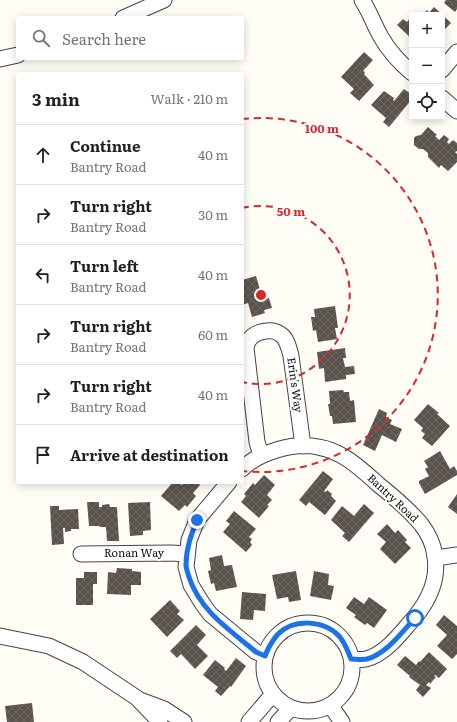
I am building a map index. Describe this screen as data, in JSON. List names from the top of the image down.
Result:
{
  "streets": {
    "street": ["Erin's Way", "Bantry Road", "Ronan Way"]
  },
  "crossings": [
    ["Erin's Way", "Bantry Road"]
  ],
  "page": {
    "map_buttons": ["+", "−"],
    "search": "Search here",
    "heading": ["3 min", "Walk · 210 m"],
    "list": [
      ["Continue", "Bantry Road", "40 m"],
      ["Turn right", "Bantry Road", "30 m"],
      ["Turn left", "Bantry Road", "40 m"],
      ["Turn right", "Bantry Road", "60 m"],
      ["Turn right", "Bantry Road", "40 m"],
      "Arrive at destination"
    ]
  },
  "rings": ["100 m", "50 m"]
}
